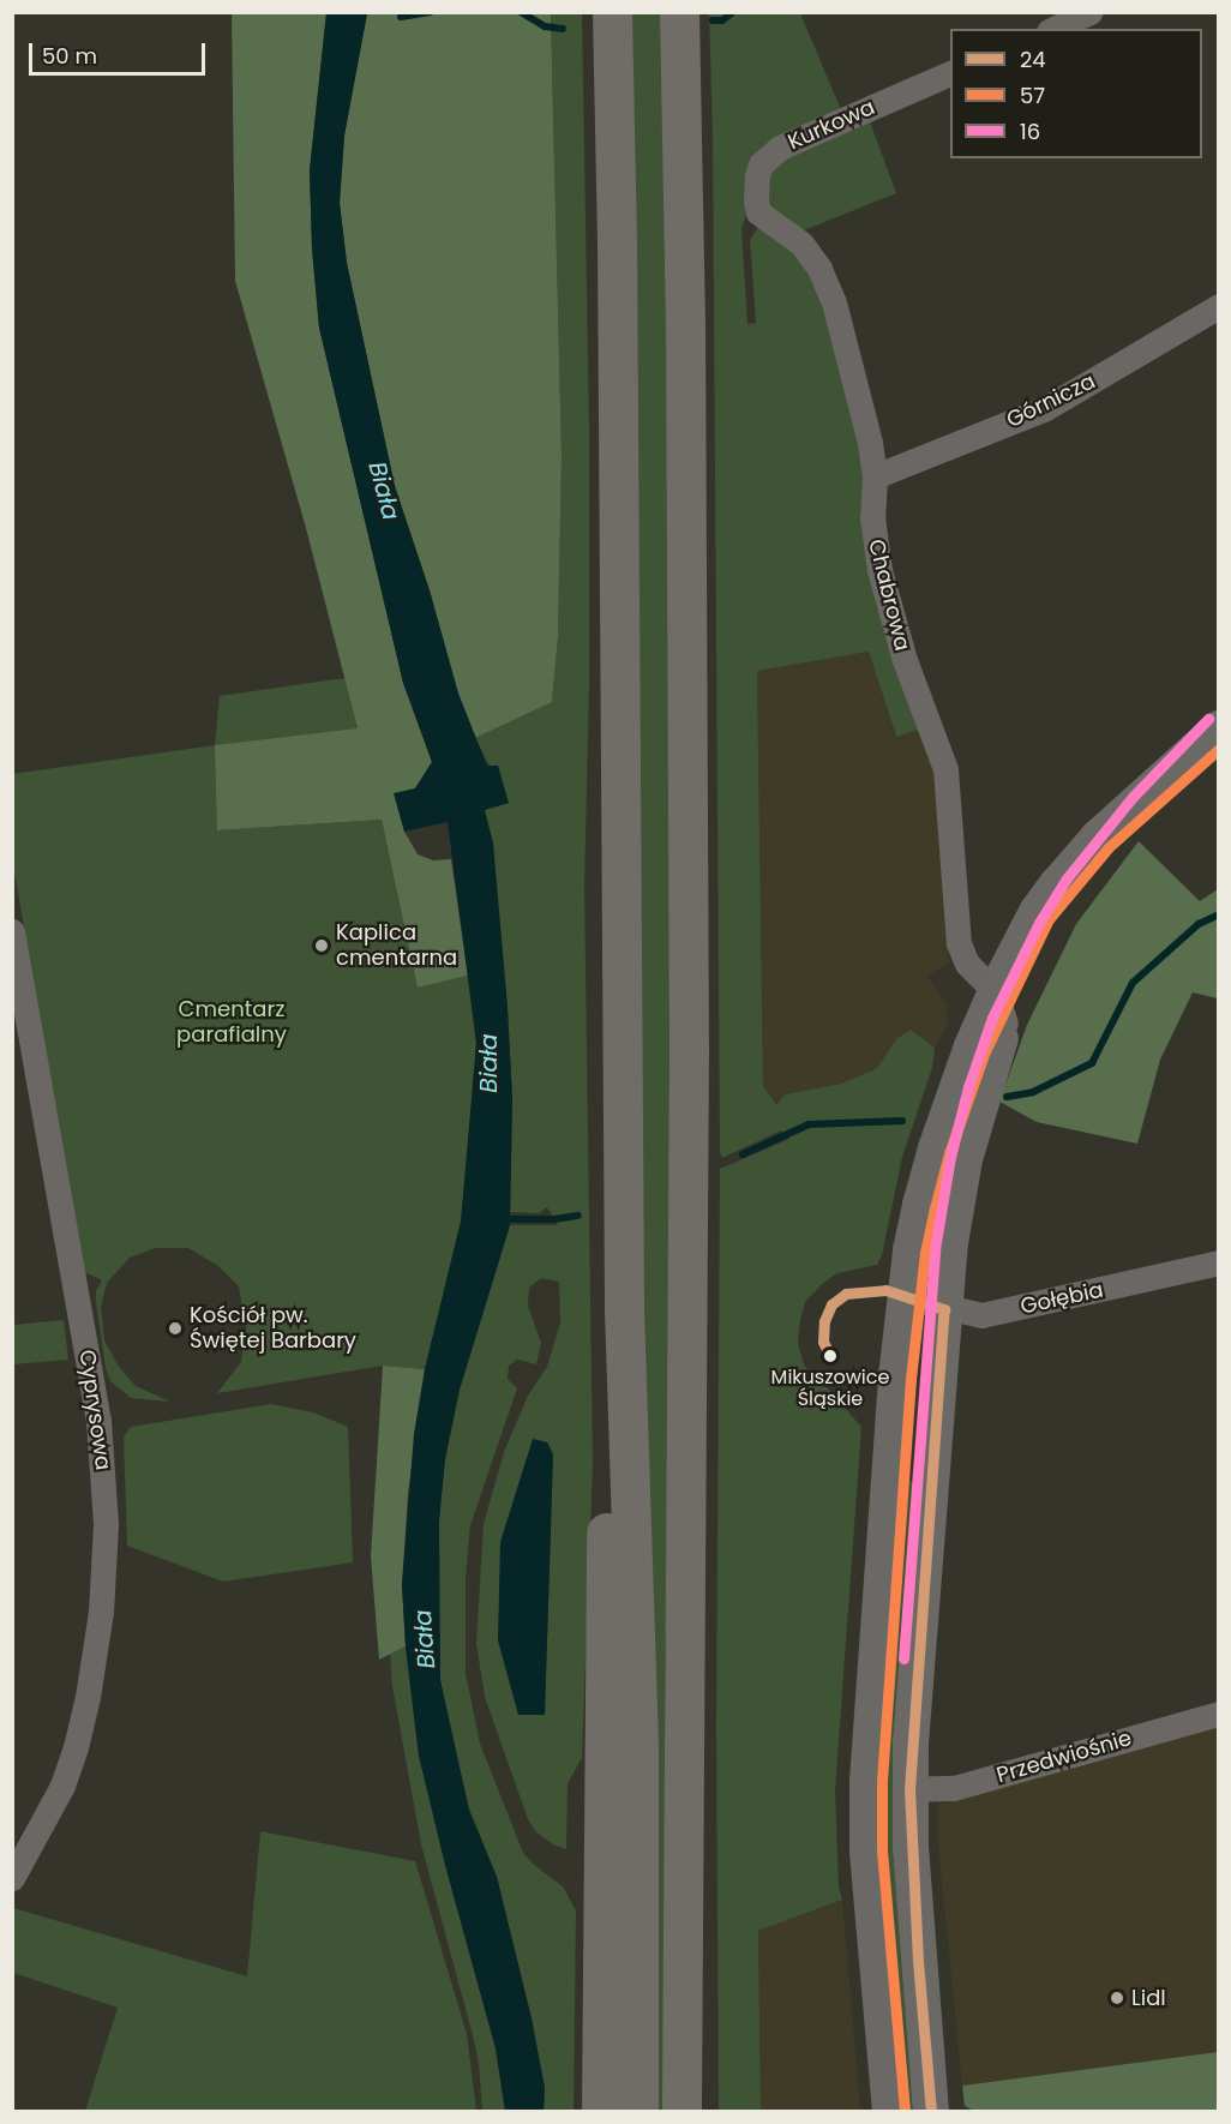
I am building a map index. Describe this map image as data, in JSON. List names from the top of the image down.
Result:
{
  "streets": {
    "street": [
      "Kurkowa",
      "Górnicza",
      "Chabrowa",
      "Gołębia",
      "Cyprysowa",
      "Przedwiośnie"
    ]
  },
  "crossings": [
    ["Kurkowa", "Chabrowa"],
    ["Górnicza", "Chabrowa"]
  ],
  "water": ["Biała"],
  "parks": ["Cmentarz parafialny"],
  "places": [
    "Kaplica cmentarna",
    "Kościół pw. Świętej Barbary",
    "Mikuszowice Śląskie",
    "Lidl"
  ],
  "lines": ["transit line 16", "transit line 57", "transit line 24"],
  "legend": ["24", "57", "16"],
  "scale_bar": "50 m"
}
